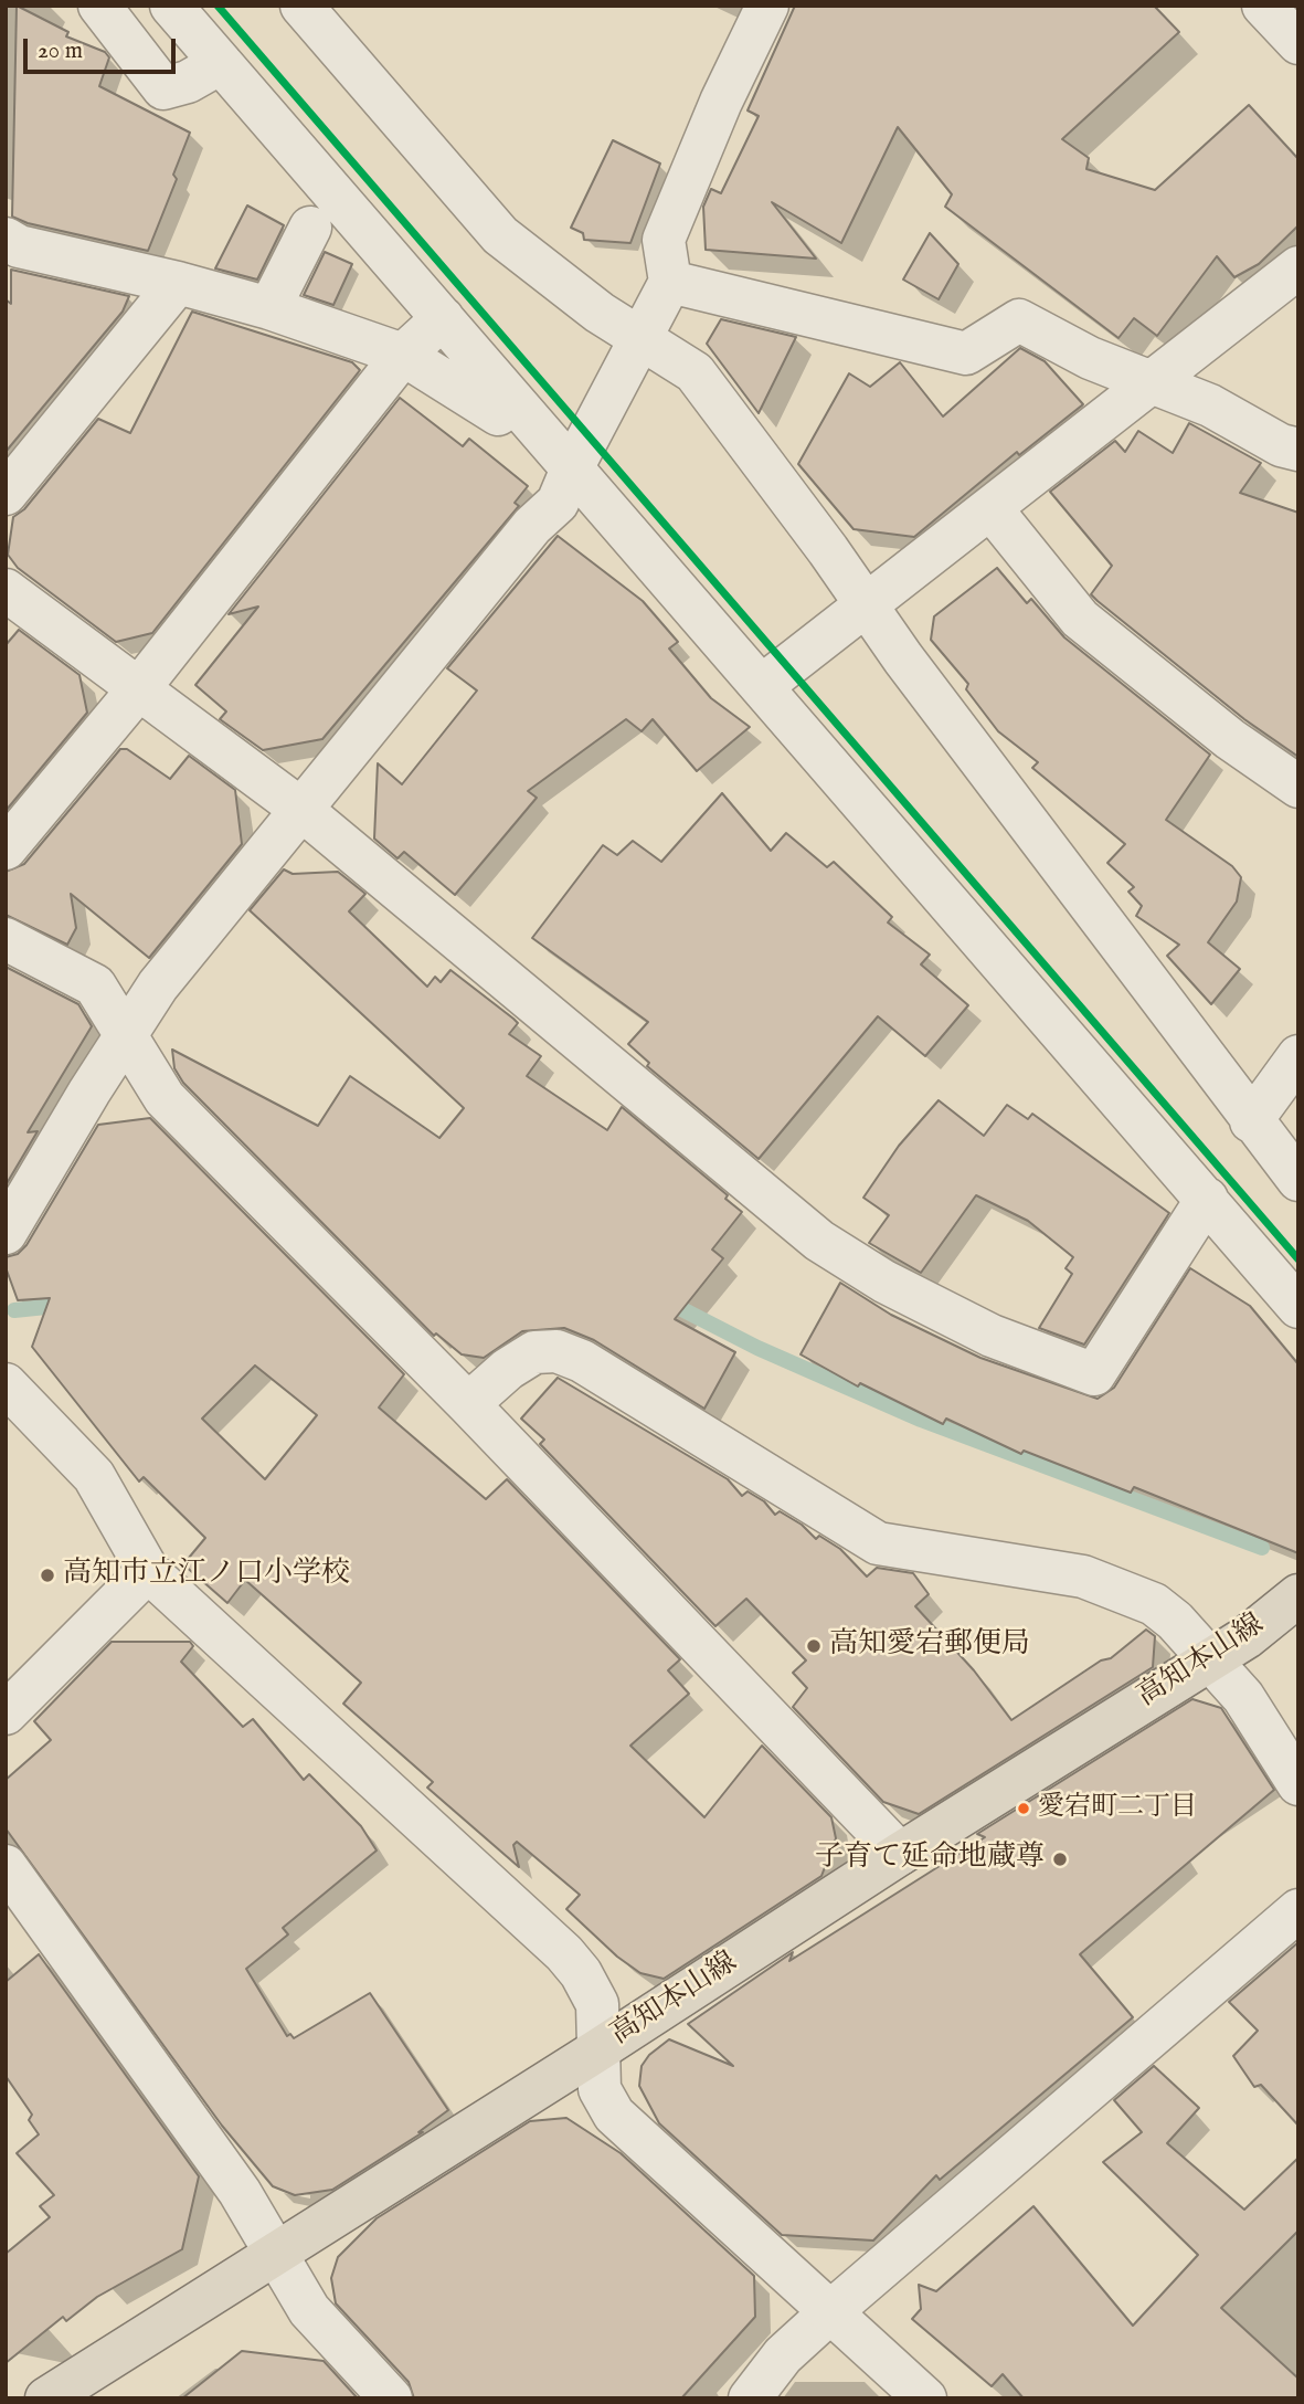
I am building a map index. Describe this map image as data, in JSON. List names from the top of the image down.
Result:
{
  "streets": {
    "main road": ["高知本山線"]
  },
  "places": [
    "高知市立江ノ口小学校",
    "高知愛宕郵便局",
    "愛宕町二丁目",
    "子育て延命地蔵尊"
  ],
  "scale_bar": "20 m"
}
